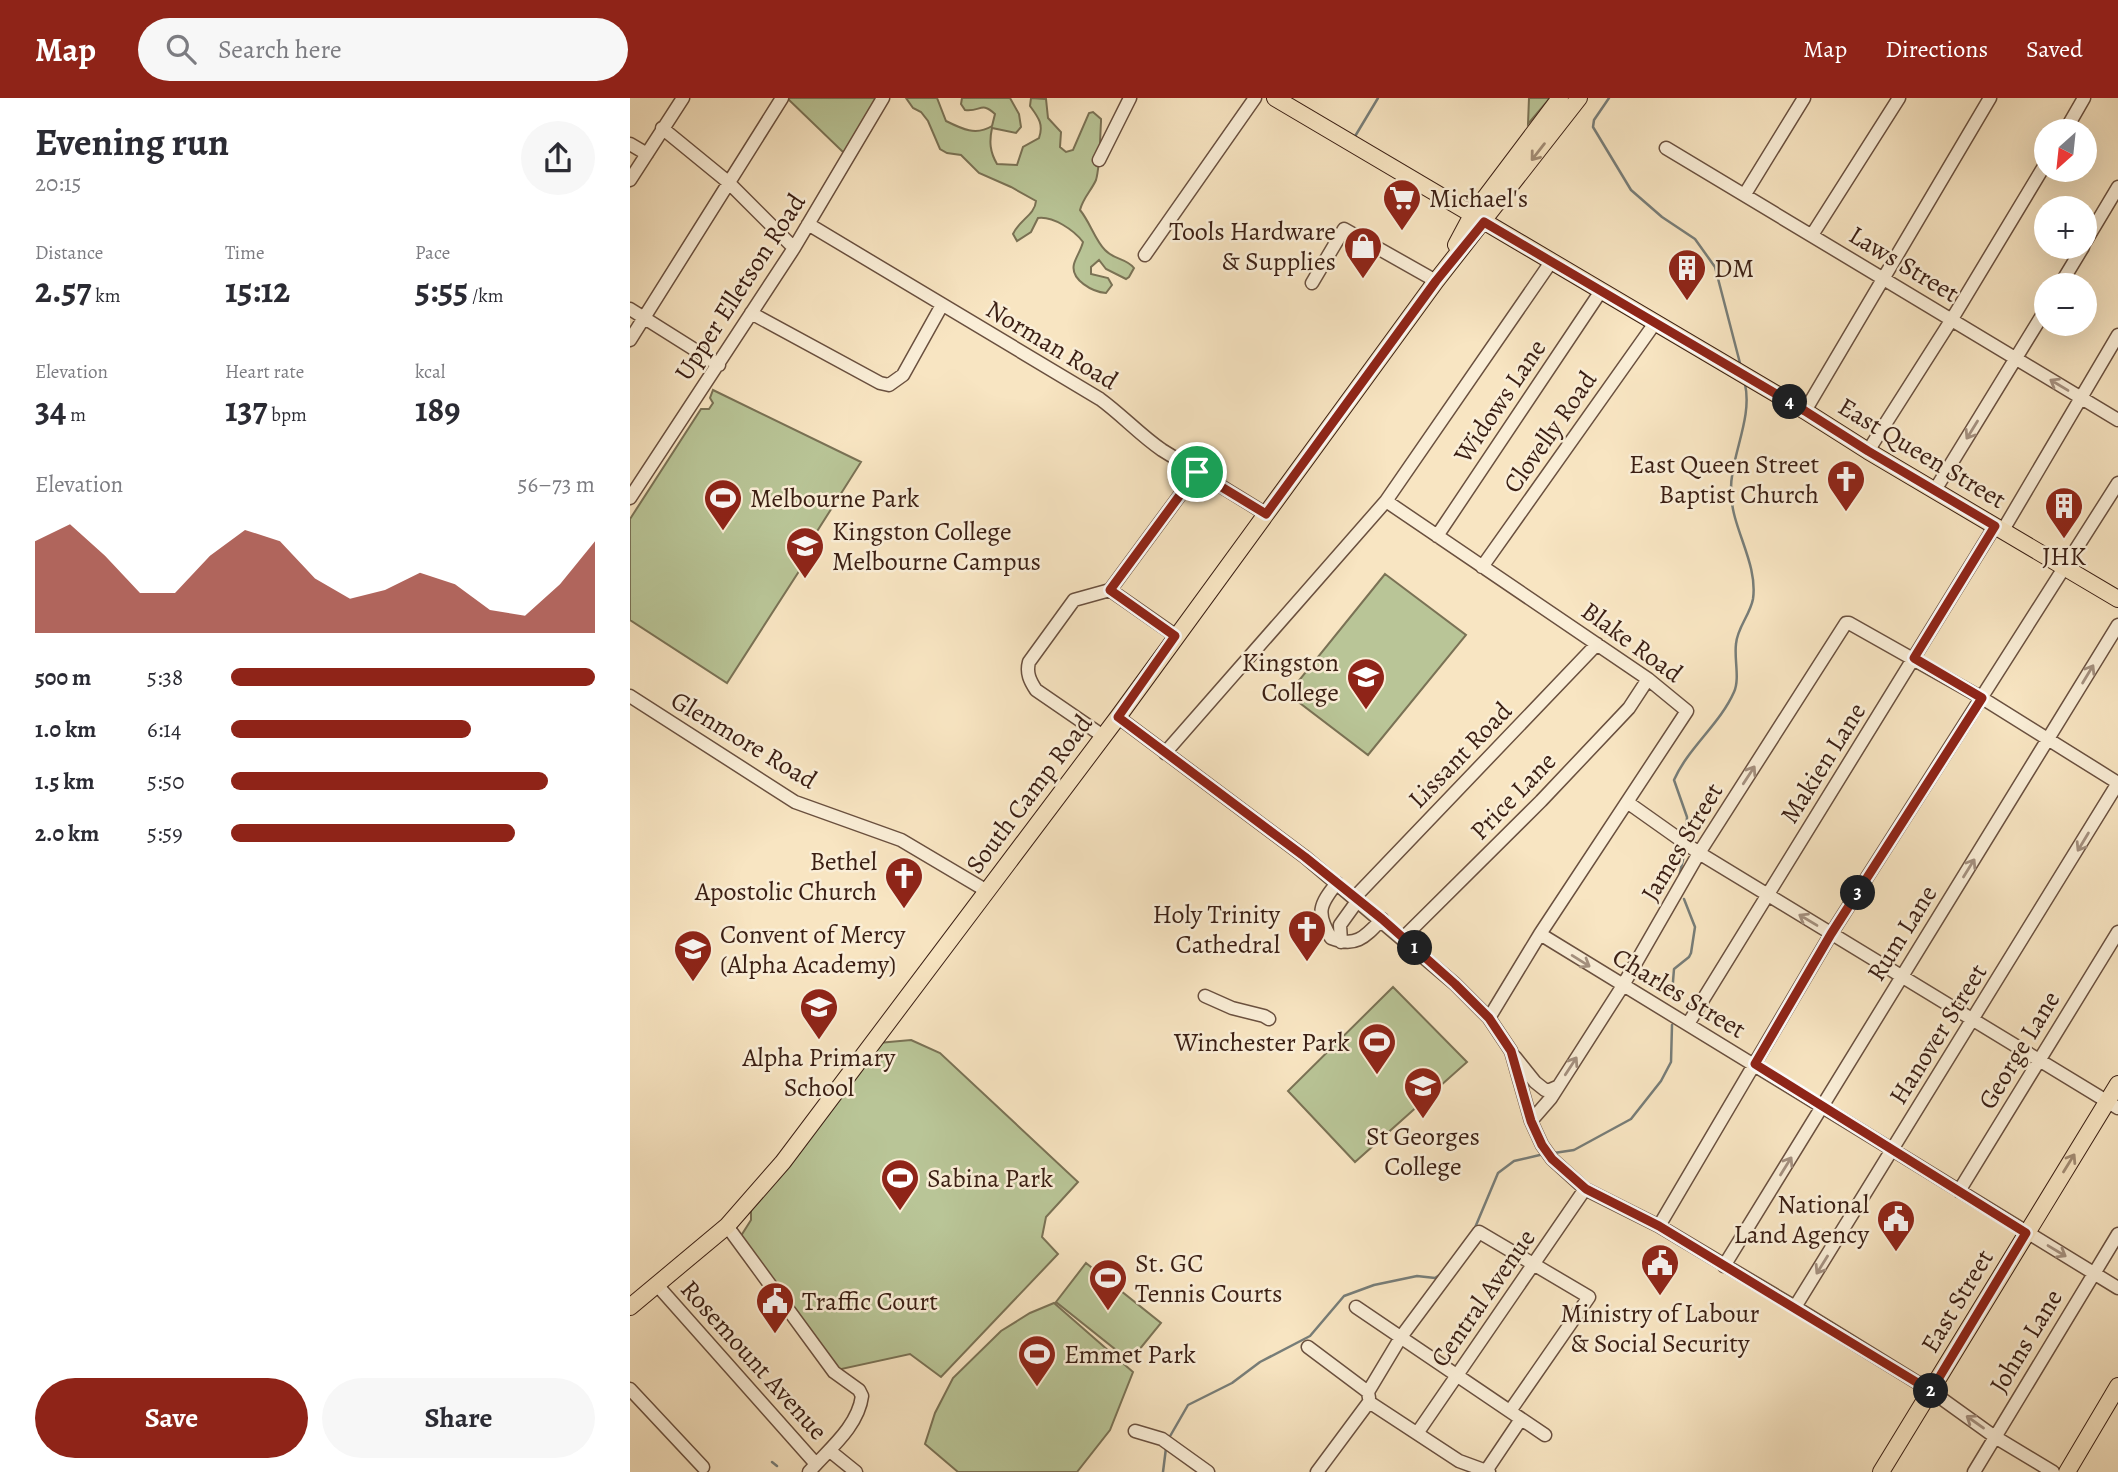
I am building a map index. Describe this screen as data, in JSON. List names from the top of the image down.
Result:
{
  "streets": {
    "main road": ["East Queen Street", "South Camp Road", "East Street"],
    "street": [
      "Laws Street",
      "Upper Elletson Road",
      "Norman Road",
      "Widows Lane",
      "Clovelly Road",
      "Blake Road",
      "Glenmore Road",
      "Lissant Road",
      "Makien Lane",
      "Price Lane",
      "James Street",
      "Rum Lane",
      "Charles Street",
      "Hanover Street",
      "George Lane",
      "Central Avenue",
      "Johns Lane",
      "Rosemount Avenue"
    ]
  },
  "crossings": [
    ["Laws Street", "Makien Lane"],
    ["Upper Elletson Road", "Norman Road"],
    ["Norman Road", "South Camp Road"],
    ["Widows Lane", "East Queen Street"],
    ["Widows Lane", "Blake Road"],
    ["Clovelly Road", "East Queen Street"],
    ["Clovelly Road", "Blake Road"],
    ["East Queen Street", "Makien Lane"],
    ["East Queen Street", "South Camp Road"],
    ["Blake Road", "Lissant Road"],
    ["Blake Road", "Price Lane"],
    ["Blake Road", "Charles Street"],
    ["Glenmore Road", "South Camp Road"],
    ["Makien Lane", "James Street"],
    ["Makien Lane", "Charles Street"],
    ["South Camp Road", "Rosemount Avenue"],
    ["James Street", "Charles Street"],
    ["Rum Lane", "Charles Street"],
    ["Charles Street", "Hanover Street"],
    ["Charles Street", "George Lane"],
    ["Charles Street", "East Street"],
    ["Charles Street", "Johns Lane"]
  ],
  "one_way": ["James Street", "Hanover Street"],
  "places": {
    "supermarket": ["Michael's"],
    "shop": ["Tools Hardware & Supplies"],
    "building": ["DM", "JHK"],
    "church": ["East Queen Street Baptist Church", "Bethel Apostolic Church", "Holy Trinity Cathedral"],
    "sports": [
      "Melbourne Park",
      "Winchester Park",
      "Sabina Park",
      "St. GC Tennis Courts",
      "Emmet Park"
    ],
    "school or university": [
      "Kingston College Melbourne Campus",
      "Kingston College",
      "Convent of Mercy (Alpha Academy)",
      "Alpha Primary School",
      "St Georges College"
    ],
    "public building": ["National Land Agency", "Ministry of Labour & Social Security", "Traffic Court"]
  },
  "north": "bottom left",
  "page": {
    "header": "Map",
    "search": "Search here",
    "nav": ["Map", "Directions", "Saved"],
    "heading": ["Evening run", "20:15"],
    "map_buttons": ["+", "−"],
    "stats": [
      ["Distance", "2.57 km"],
      ["Time", "15:12"],
      ["Pace", "5:55 /km"],
      ["Elevation", "34 m"],
      ["Heart rate", "137 bpm"],
      ["kcal", "189"]
    ],
    "pins": [
      "4",
      "3",
      "1",
      "2"
    ],
    "chart": ["Elevation", "56–73 m"],
    "list": [
      {
        "name": "500 m",
        "note": "5:38"
      },
      {
        "name": "1.0 km",
        "note": "6:14"
      },
      {
        "name": "1.5 km",
        "note": "5:50"
      },
      {
        "name": "2.0 km",
        "note": "5:59"
      }
    ],
    "buttons": ["Save", "Share"]
  }
}
